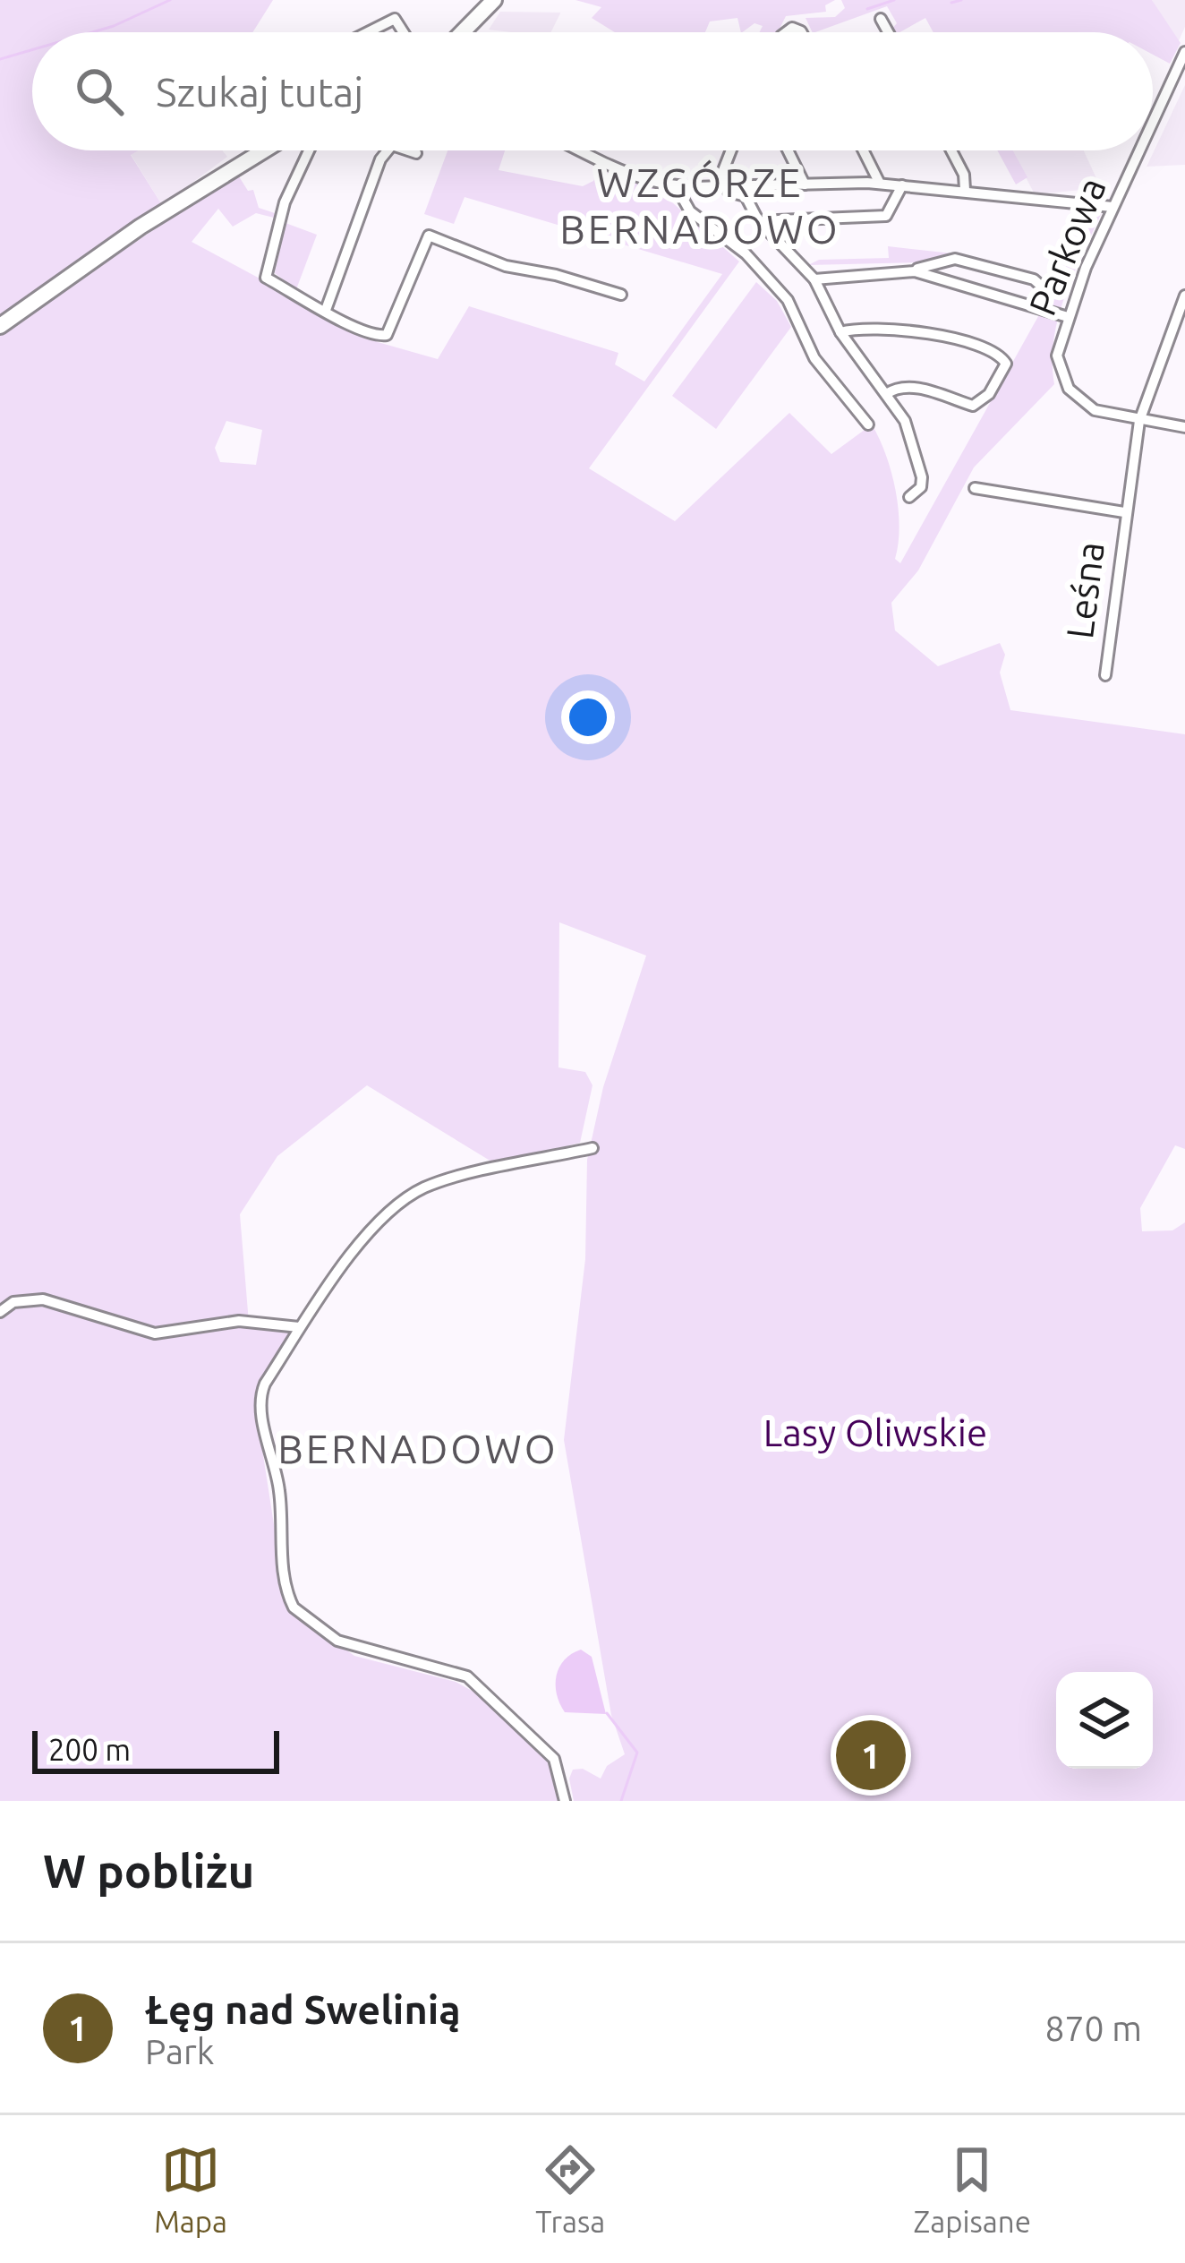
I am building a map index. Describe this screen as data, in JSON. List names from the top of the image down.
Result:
{
  "streets": {
    "street": ["Parkowa", "Leśna"]
  },
  "crossings": [
    ["Parkowa", "Leśna"]
  ],
  "districts": ["WZGÓRZE BERNADOWO", "BERNADOWO"],
  "parks": ["Lasy Oliwskie"],
  "scale_bar": "200 m",
  "page": {
    "search": "Szukaj tutaj",
    "pins": "1",
    "scale": "200 m",
    "heading": "W pobliżu",
    "list": [
      {
        "mark": "1",
        "name": "Łęg nad Swelinią",
        "note": "Park",
        "value": "870 m"
      }
    ],
    "nav": ["Mapa", "Trasa", "Zapisane"]
  }
}
